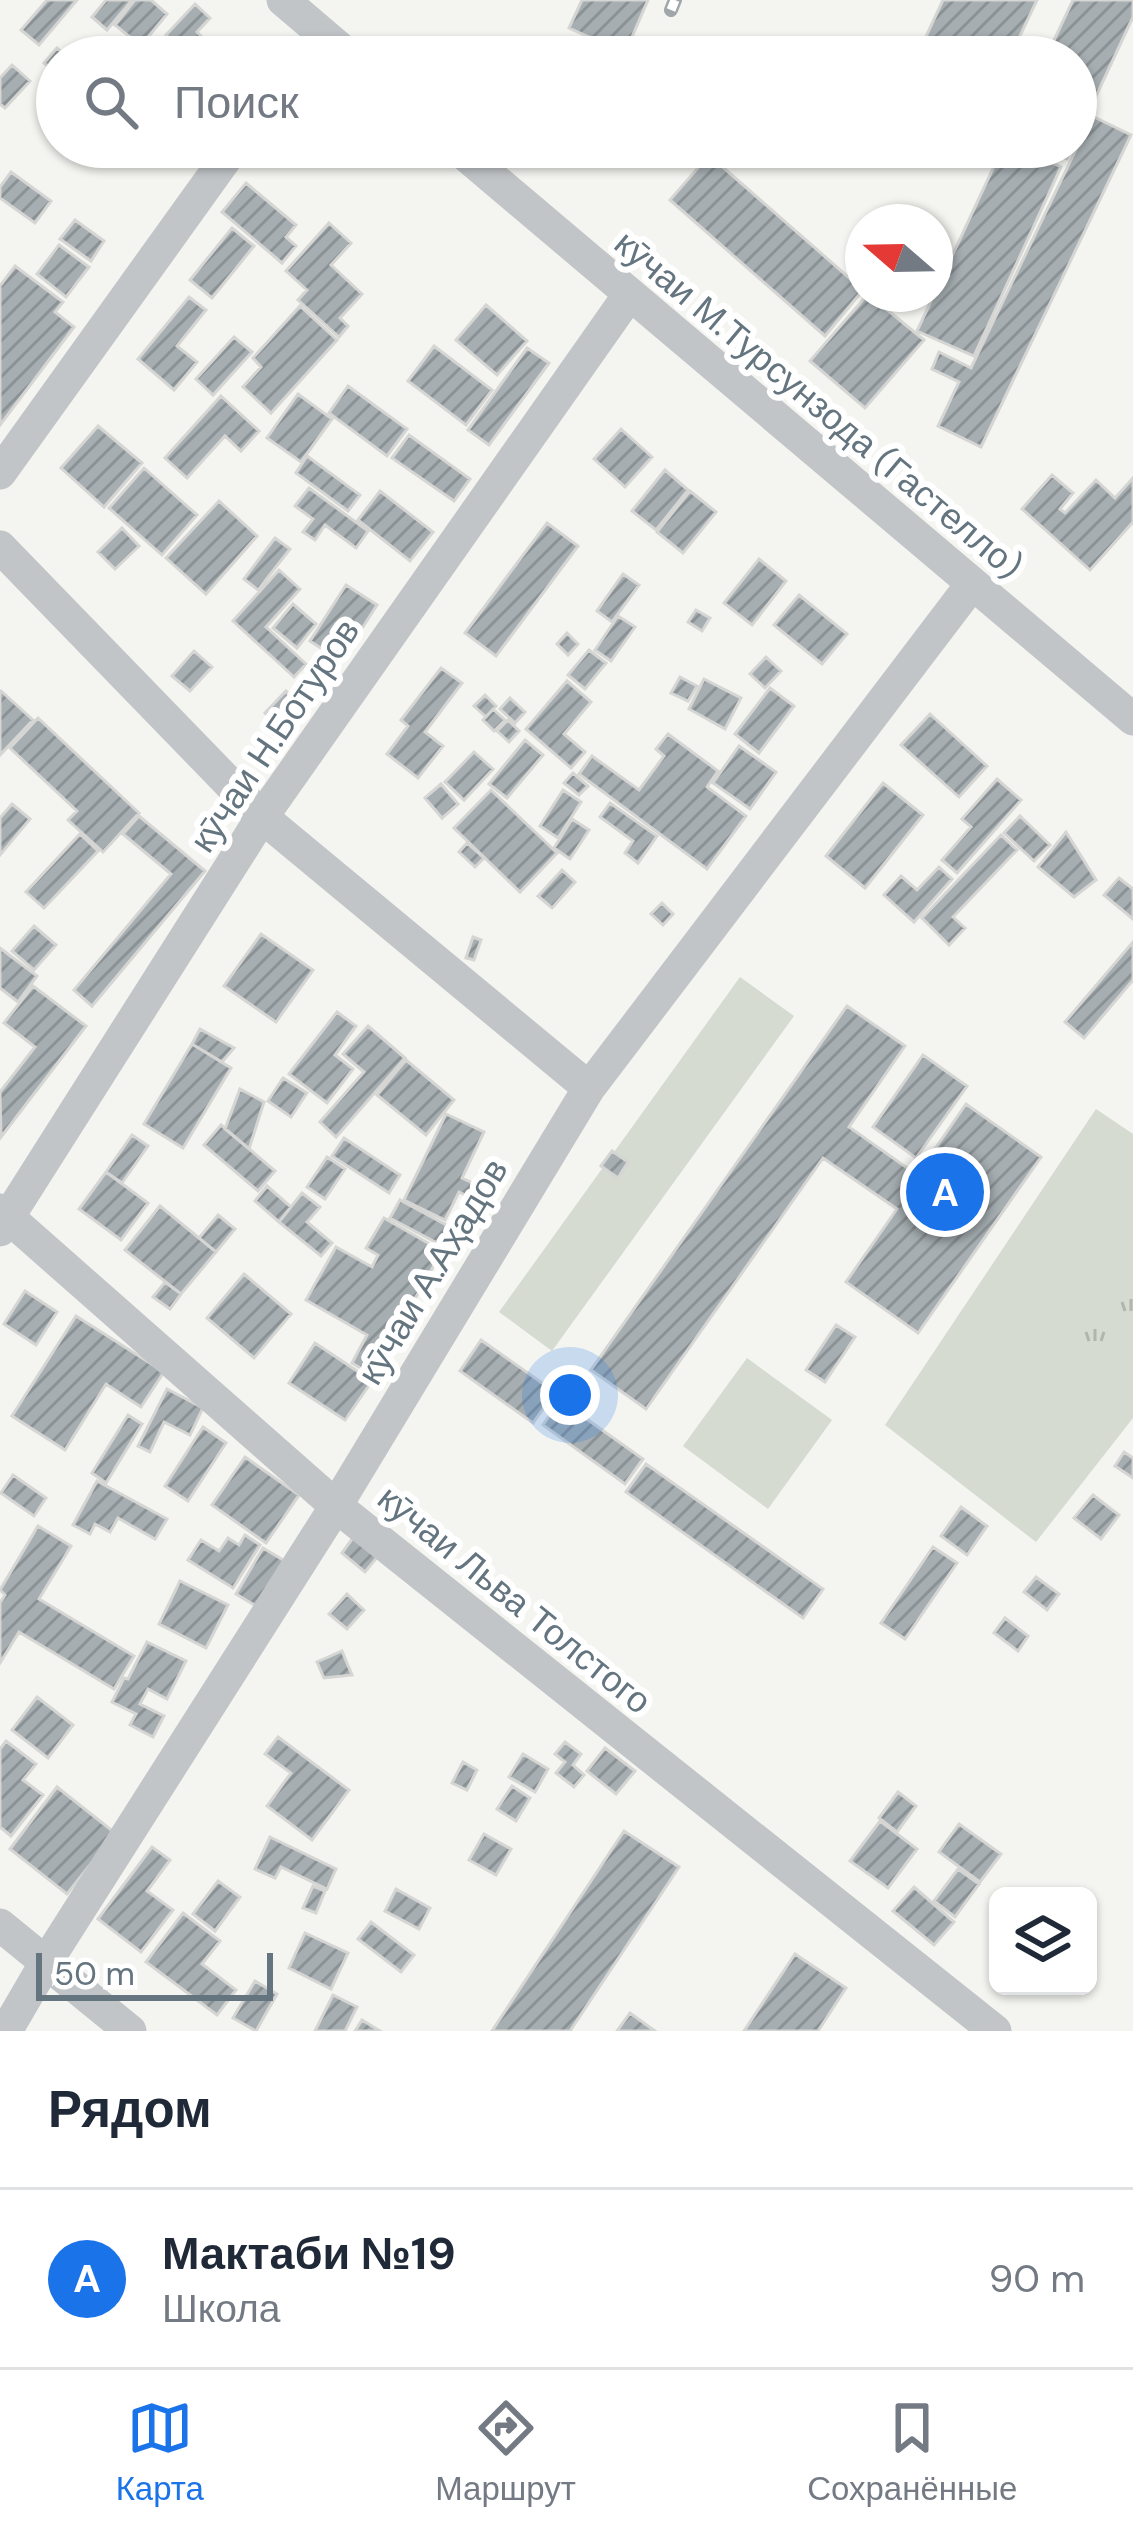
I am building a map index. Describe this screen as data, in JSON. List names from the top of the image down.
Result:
{
  "streets": {
    "street": [
      "кӯчаи М.Турсунзода (Гастелло)",
      "кӯчаи Н.Ботуров",
      "кӯчаи А.Аҳадов",
      "кӯчаи Льва Толстого"
    ]
  },
  "crossings": [
    ["кӯчаи М.Турсунзода (Гастелло)", "кӯчаи Н.Ботуров"],
    ["кӯчаи М.Турсунзода (Гастелло)", "кӯчаи А.Аҳадов"],
    ["кӯчаи Н.Ботуров", "кӯчаи Льва Толстого"],
    ["кӯчаи А.Аҳадов", "кӯчаи Льва Толстого"]
  ],
  "scale_bar": "50 m",
  "north": "left",
  "page": {
    "search": "Поиск",
    "pins": "A",
    "scale": "50 m",
    "heading": "Рядом",
    "list": [
      {
        "mark": "A",
        "name": "Мактаби №19",
        "note": "Школа",
        "value": "90 m"
      }
    ],
    "nav": ["Карта", "Маршрут", "Сохранённые"]
  }
}
